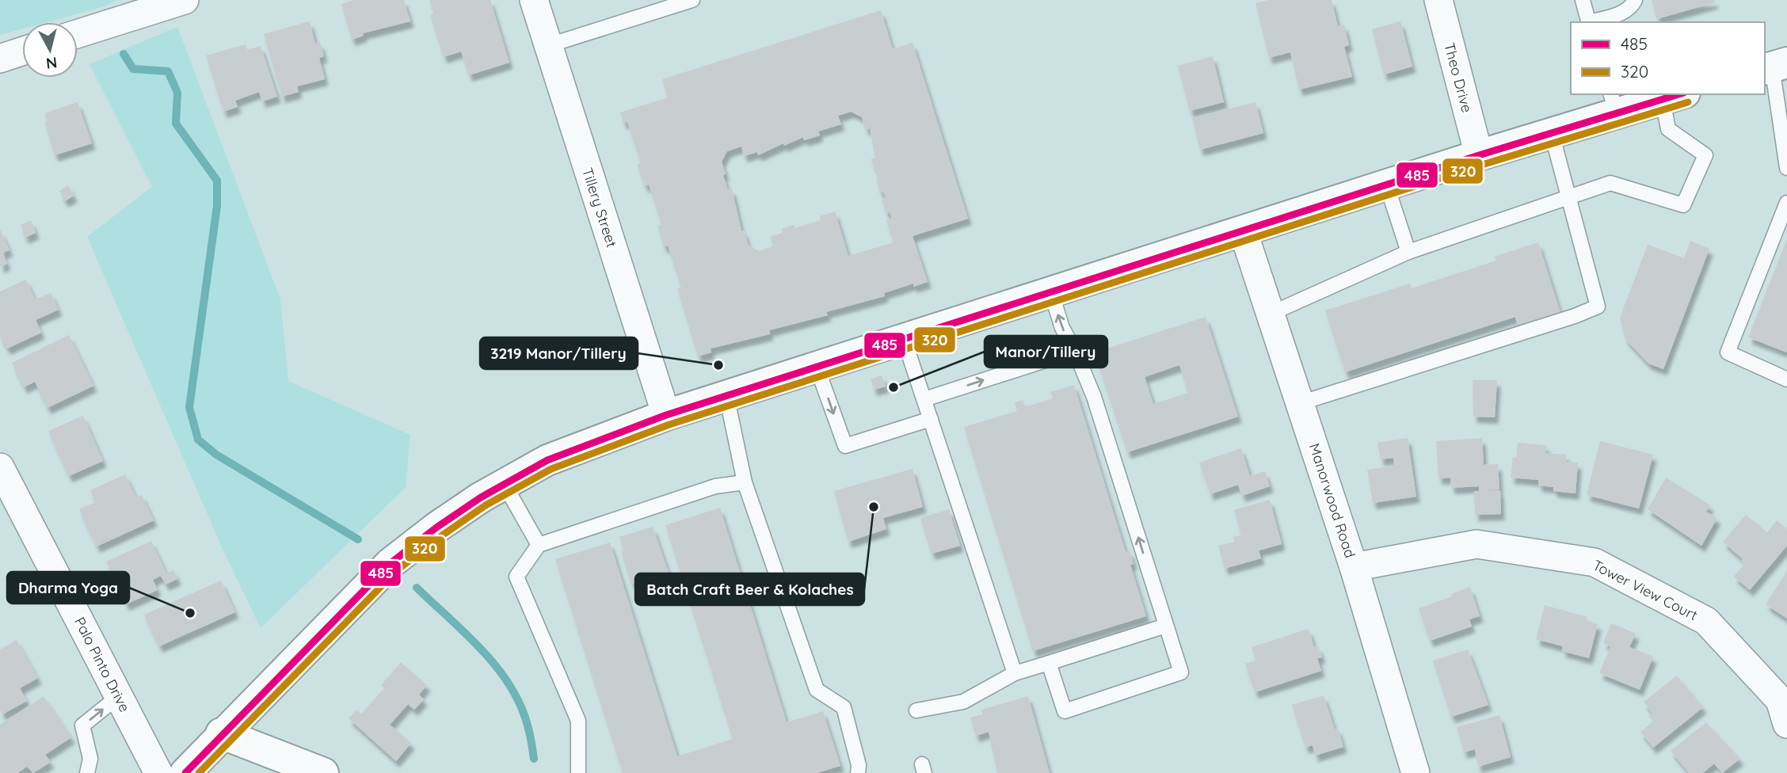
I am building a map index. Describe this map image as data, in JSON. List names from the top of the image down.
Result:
{
  "streets": {
    "street": [
      "Theo Drive",
      "Tillery Street",
      "Manorwood Road",
      "Tower View Court",
      "Palo Pinto Drive"
    ]
  },
  "crossings": [
    ["Manorwood Road", "Tower View Court"]
  ],
  "places": [
    "3219 Manor/Tillery",
    "Manor/Tillery",
    "Batch Craft Beer & Kolaches",
    "Dharma Yoga"
  ],
  "lines": ["transit line 485", "transit line 320"],
  "legend": ["485", "320"],
  "north": "bottom"
}
